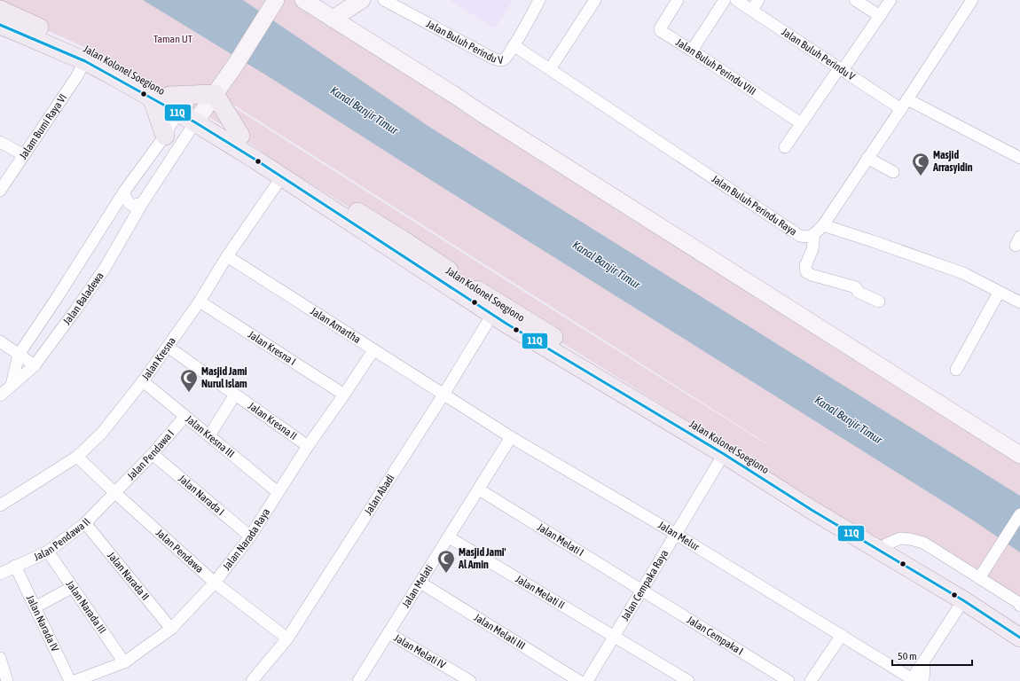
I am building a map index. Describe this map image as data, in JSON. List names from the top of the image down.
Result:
{
  "streets": {
    "main road": ["Jalan Kolonel Soegiono"],
    "street": [
      "Jalan Buluh Perindu V",
      "Jalan Buluh Perindu VIII",
      "Jalam Bumi Raya VI",
      "Jalan Buluh Perindu Raya",
      "Jalan Baladewa",
      "Jalan Amartha",
      "Jalan Kresna I",
      "Jalan Kresna",
      "Jalan Kresna II",
      "Jalan Kresna III",
      "Jalan Pendawa I",
      "Jalan Abadi",
      "Jalan Narada I",
      "Jalan Melur",
      "Jalan Pendawa II",
      "Jalan Narada Raya",
      "Jalan Melati I",
      "Jalan Pendawa",
      "Jalan Narada II",
      "Jalan Cempaka Raya",
      "Jalan Melati",
      "Jalan Melati II",
      "Jalan Narada III",
      "Jalan Narada IV",
      "Jalan Melati III",
      "Jalan Cempaka I",
      "Jalan Melati IV"
    ]
  },
  "crossings": [
    ["Jalan Buluh Perindu V", "Jalan Buluh Perindu Raya"],
    ["Jalan Kolonel Soegiono", "Jalam Bumi Raya VI"],
    ["Jalan Kolonel Soegiono", "Jalan Baladewa"],
    ["Jalan Kolonel Soegiono", "Jalan Kresna"],
    ["Jalan Kolonel Soegiono", "Jalan Abadi"],
    ["Jalan Kolonel Soegiono", "Jalan Cempaka Raya"],
    ["Jalan Amartha", "Jalan Kresna"],
    ["Jalan Amartha", "Jalan Abadi"],
    ["Jalan Amartha", "Jalan Melur"],
    ["Jalan Amartha", "Jalan Narada Raya"],
    ["Jalan Kresna I", "Jalan Kresna"],
    ["Jalan Kresna I", "Jalan Narada Raya"],
    ["Jalan Kresna", "Jalan Kresna II"],
    ["Jalan Kresna", "Jalan Kresna III"],
    ["Jalan Kresna", "Jalan Pendawa"],
    ["Jalan Kresna II", "Jalan Narada Raya"],
    ["Jalan Kresna III", "Jalan Pendawa I"],
    ["Jalan Kresna III", "Jalan Narada Raya"],
    ["Jalan Pendawa I", "Jalan Narada I"],
    ["Jalan Pendawa I", "Jalan Pendawa II"],
    ["Jalan Pendawa I", "Jalan Pendawa"],
    ["Jalan Abadi", "Jalan Melur"],
    ["Jalan Abadi", "Jalan Pendawa"],
    ["Jalan Narada I", "Jalan Narada Raya"],
    ["Jalan Melur", "Jalan Cempaka Raya"],
    ["Jalan Melur", "Jalan Melati"],
    ["Jalan Pendawa II", "Jalan Pendawa"],
    ["Jalan Pendawa II", "Jalan Narada II"],
    ["Jalan Pendawa II", "Jalan Narada III"],
    ["Jalan Pendawa II", "Jalan Narada IV"],
    ["Jalan Narada Raya", "Jalan Pendawa"],
    ["Jalan Narada Raya", "Jalan Narada II"],
    ["Jalan Narada Raya", "Jalan Narada III"],
    ["Jalan Melati I", "Jalan Cempaka Raya"],
    ["Jalan Melati I", "Jalan Melati"],
    ["Jalan Melati I", "Jalan Cempaka I"],
    ["Jalan Cempaka Raya", "Jalan Melati II"],
    ["Jalan Cempaka Raya", "Jalan Cempaka I"],
    ["Jalan Melati", "Jalan Melati II"],
    ["Jalan Melati", "Jalan Melati III"],
    ["Jalan Melati", "Jalan Melati IV"]
  ],
  "water": ["Kanal Banjir Timur"],
  "parks": ["Taman UT"],
  "places": {
    "mosque": ["Masjid Arrasyidin", "Masjid Jami Nurul Islam", "Masjid Jami' Al Amin"]
  },
  "lines": ["transit line 11Q"],
  "scale_bar": "50 m"
}
